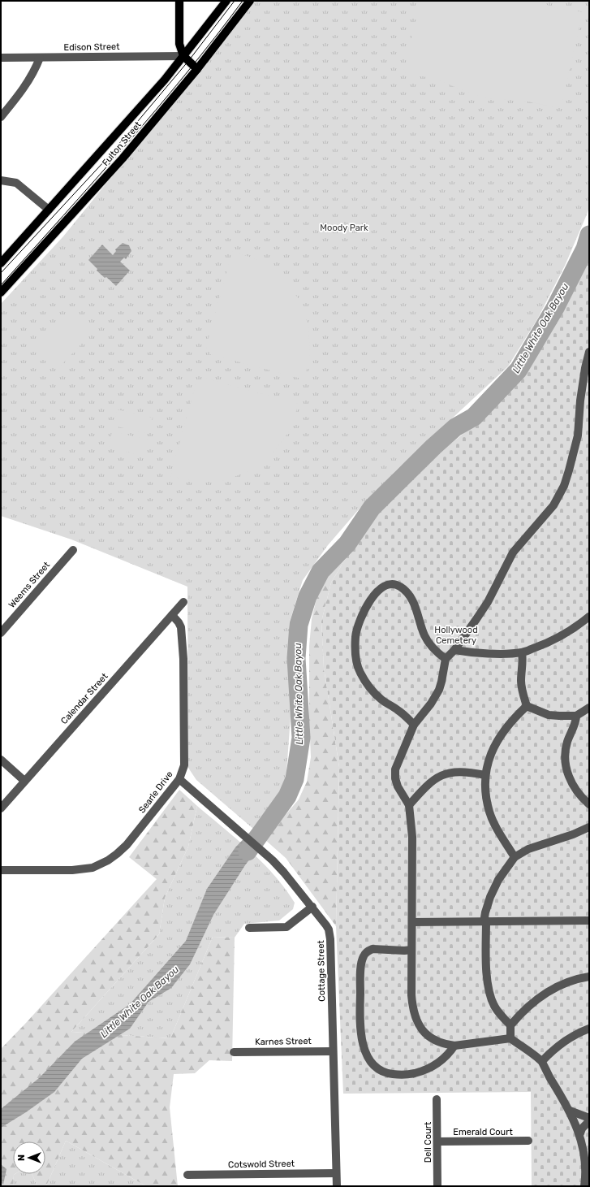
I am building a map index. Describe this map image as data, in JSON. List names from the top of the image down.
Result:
{
  "streets": {
    "main road": ["Fulton Street"],
    "street": [
      "Edison Street",
      "Weems Street",
      "Calendar Street",
      "Searle Drive",
      "Cottage Street",
      "Karnes Street",
      "Emerald Court",
      "Dell Court",
      "Cotswold Street"
    ]
  },
  "crossings": [
    ["Edison Street", "Fulton Street"],
    ["Calendar Street", "Searle Drive"],
    ["Searle Drive", "Cottage Street"],
    ["Cottage Street", "Karnes Street"],
    ["Cottage Street", "Cotswold Street"],
    ["Emerald Court", "Dell Court"]
  ],
  "water": ["Little White Oak Bayou"],
  "parks": ["Moody Park", "Hollywood Cemetery"],
  "north": "left"
}
